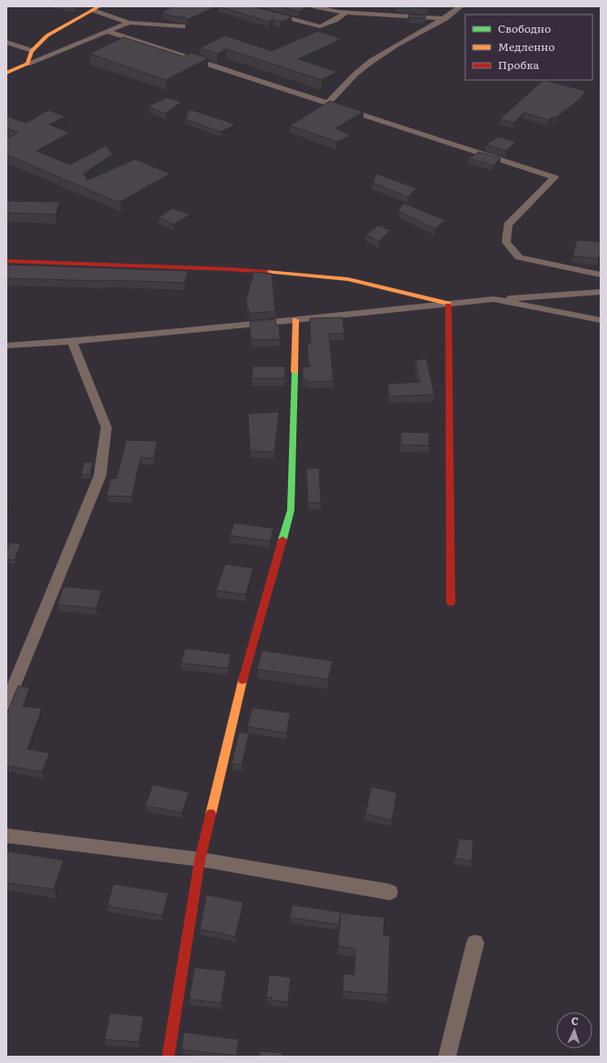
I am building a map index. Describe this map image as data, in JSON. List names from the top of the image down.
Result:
{
  "legend": ["Свободно", "Медленно", "Пробка"],
  "north": "top"
}
